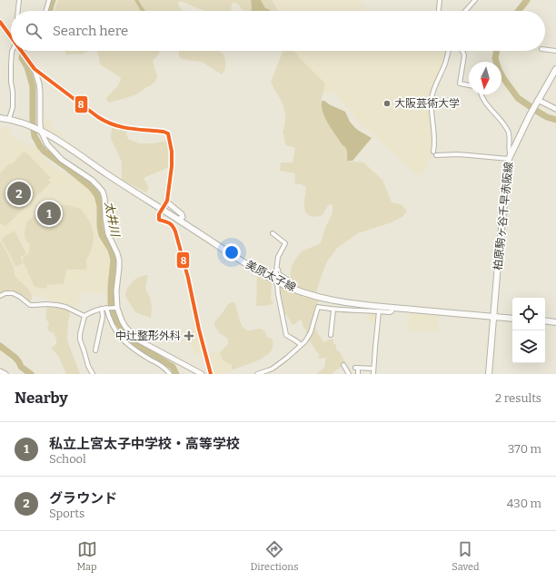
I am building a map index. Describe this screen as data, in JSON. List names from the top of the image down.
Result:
{
  "streets": {
    "main road": ["柏原駒ヶ谷千早赤阪線", "美原太子線"]
  },
  "crossings": [
    ["柏原駒ヶ谷千早赤阪線", "美原太子線"]
  ],
  "water": ["太井川"],
  "places": {
    "other": ["大阪芸術大学"],
    "health": ["中辻整形外科"]
  },
  "lines": ["transit line 8"],
  "north": "bottom",
  "page": {
    "search": "Search here",
    "pins": ["2", "1"],
    "heading": ["Nearby", "2 results"],
    "list": [
      {
        "mark": "1",
        "name": "私立上宮太子中学校・高等学校",
        "note": "School",
        "value": "370 m"
      },
      {
        "mark": "2",
        "name": "グラウンド",
        "note": "Sports",
        "value": "430 m"
      }
    ],
    "nav": ["Map", "Directions", "Saved"]
  }
}
